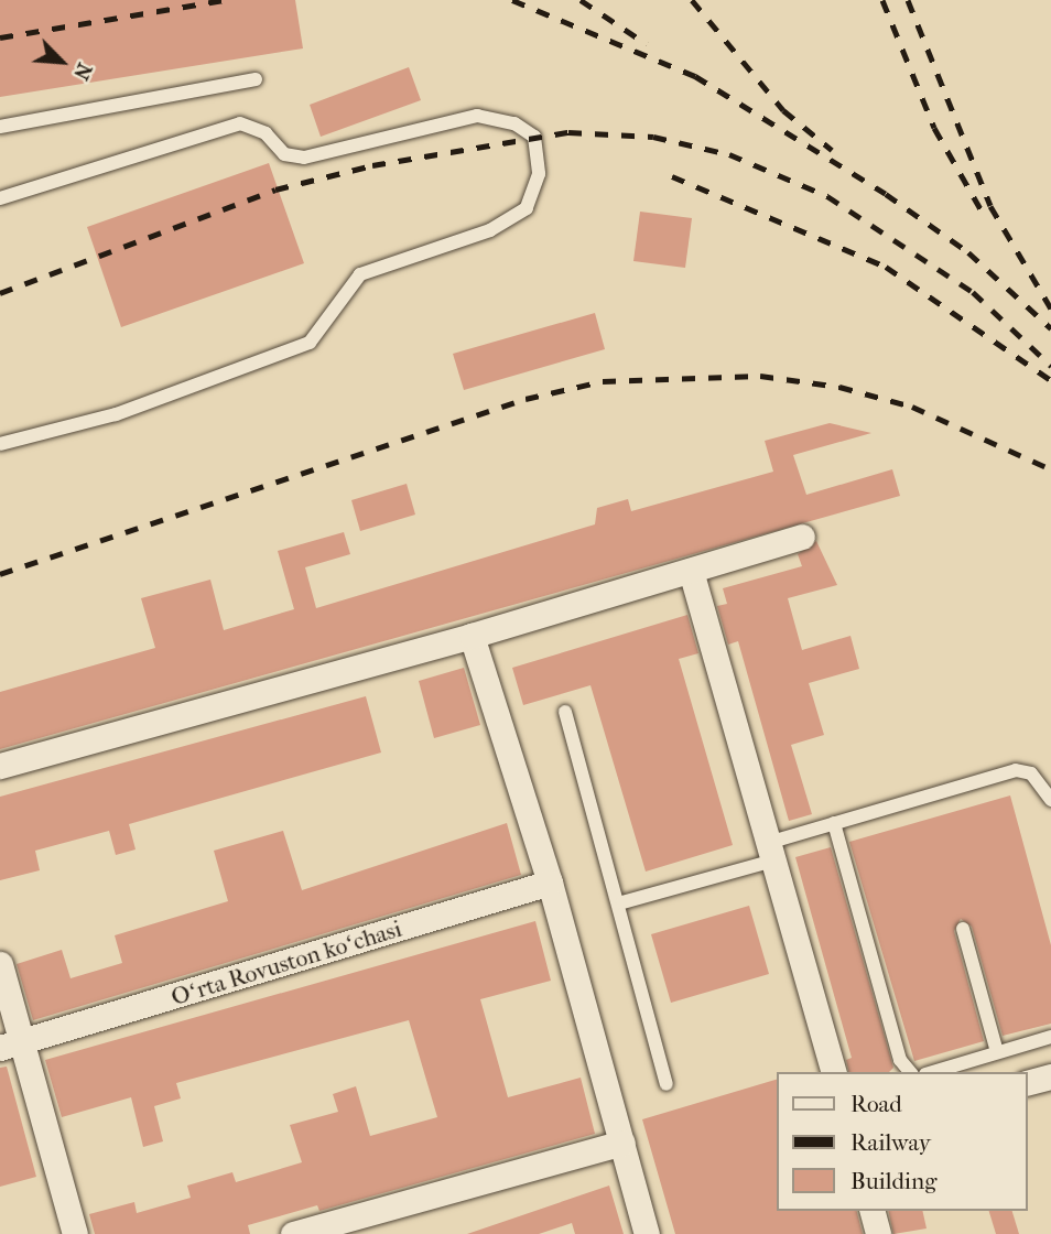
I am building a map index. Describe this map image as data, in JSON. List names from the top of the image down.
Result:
{
  "streets": {
    "street": ["Oʻrta Rovuston koʻchasi"]
  },
  "legend": ["Road", "Railway", "Building"],
  "north": "bottom right"
}
